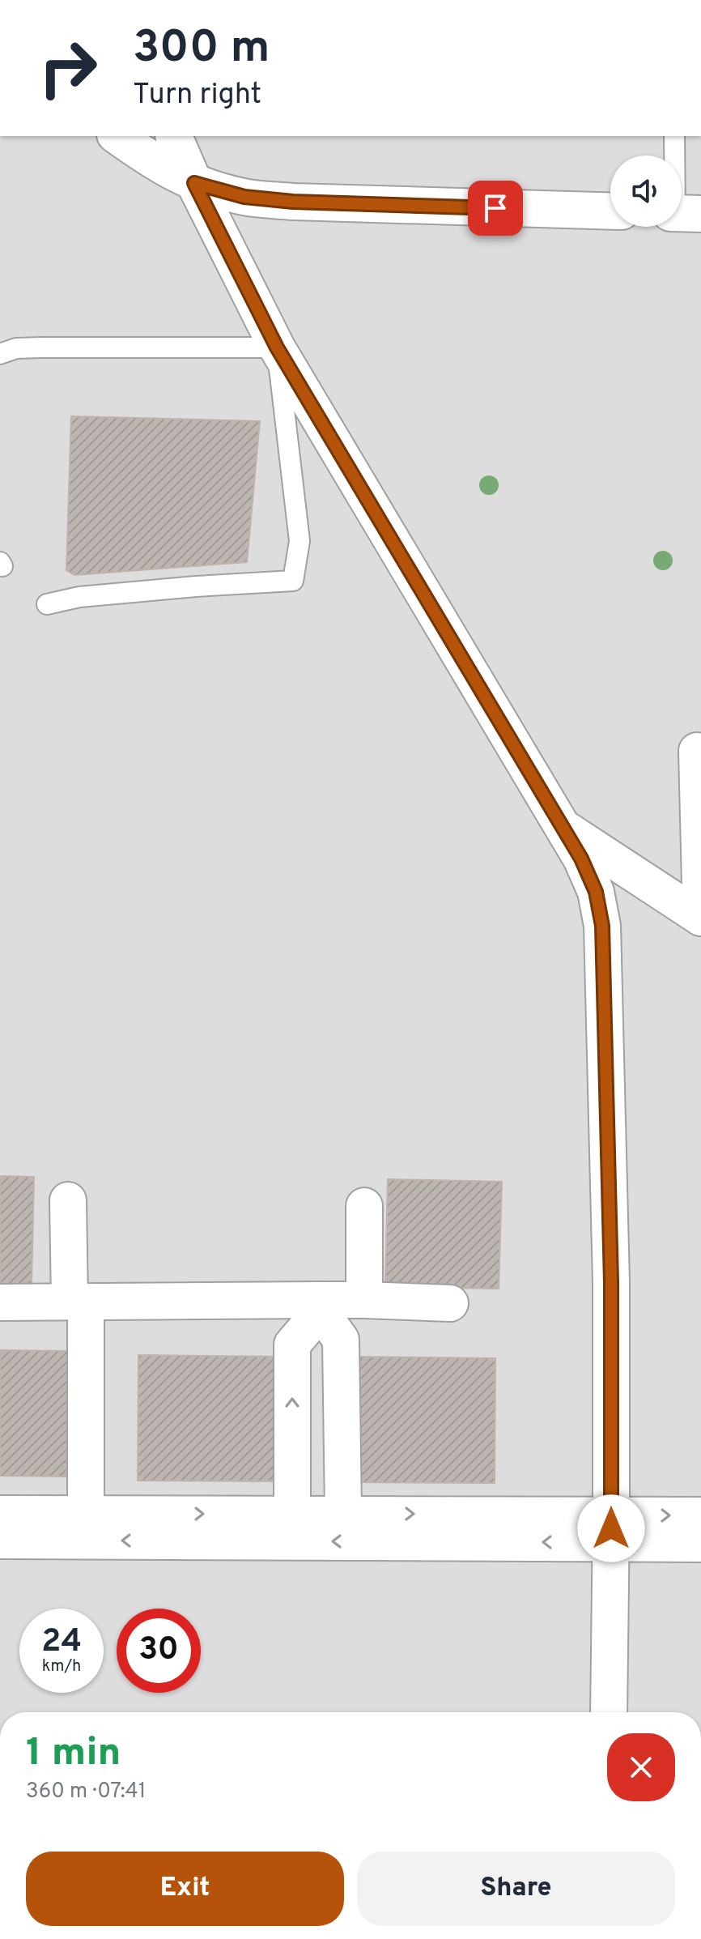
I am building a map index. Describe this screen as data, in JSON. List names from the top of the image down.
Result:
{
  "page": {
    "turn": ["300 m", "Turn right"],
    "speed": "24 km/h",
    "limit": "30",
    "heading": ["1 min", "360 m · 07:41"],
    "buttons": ["Exit", "Share"]
  }
}
